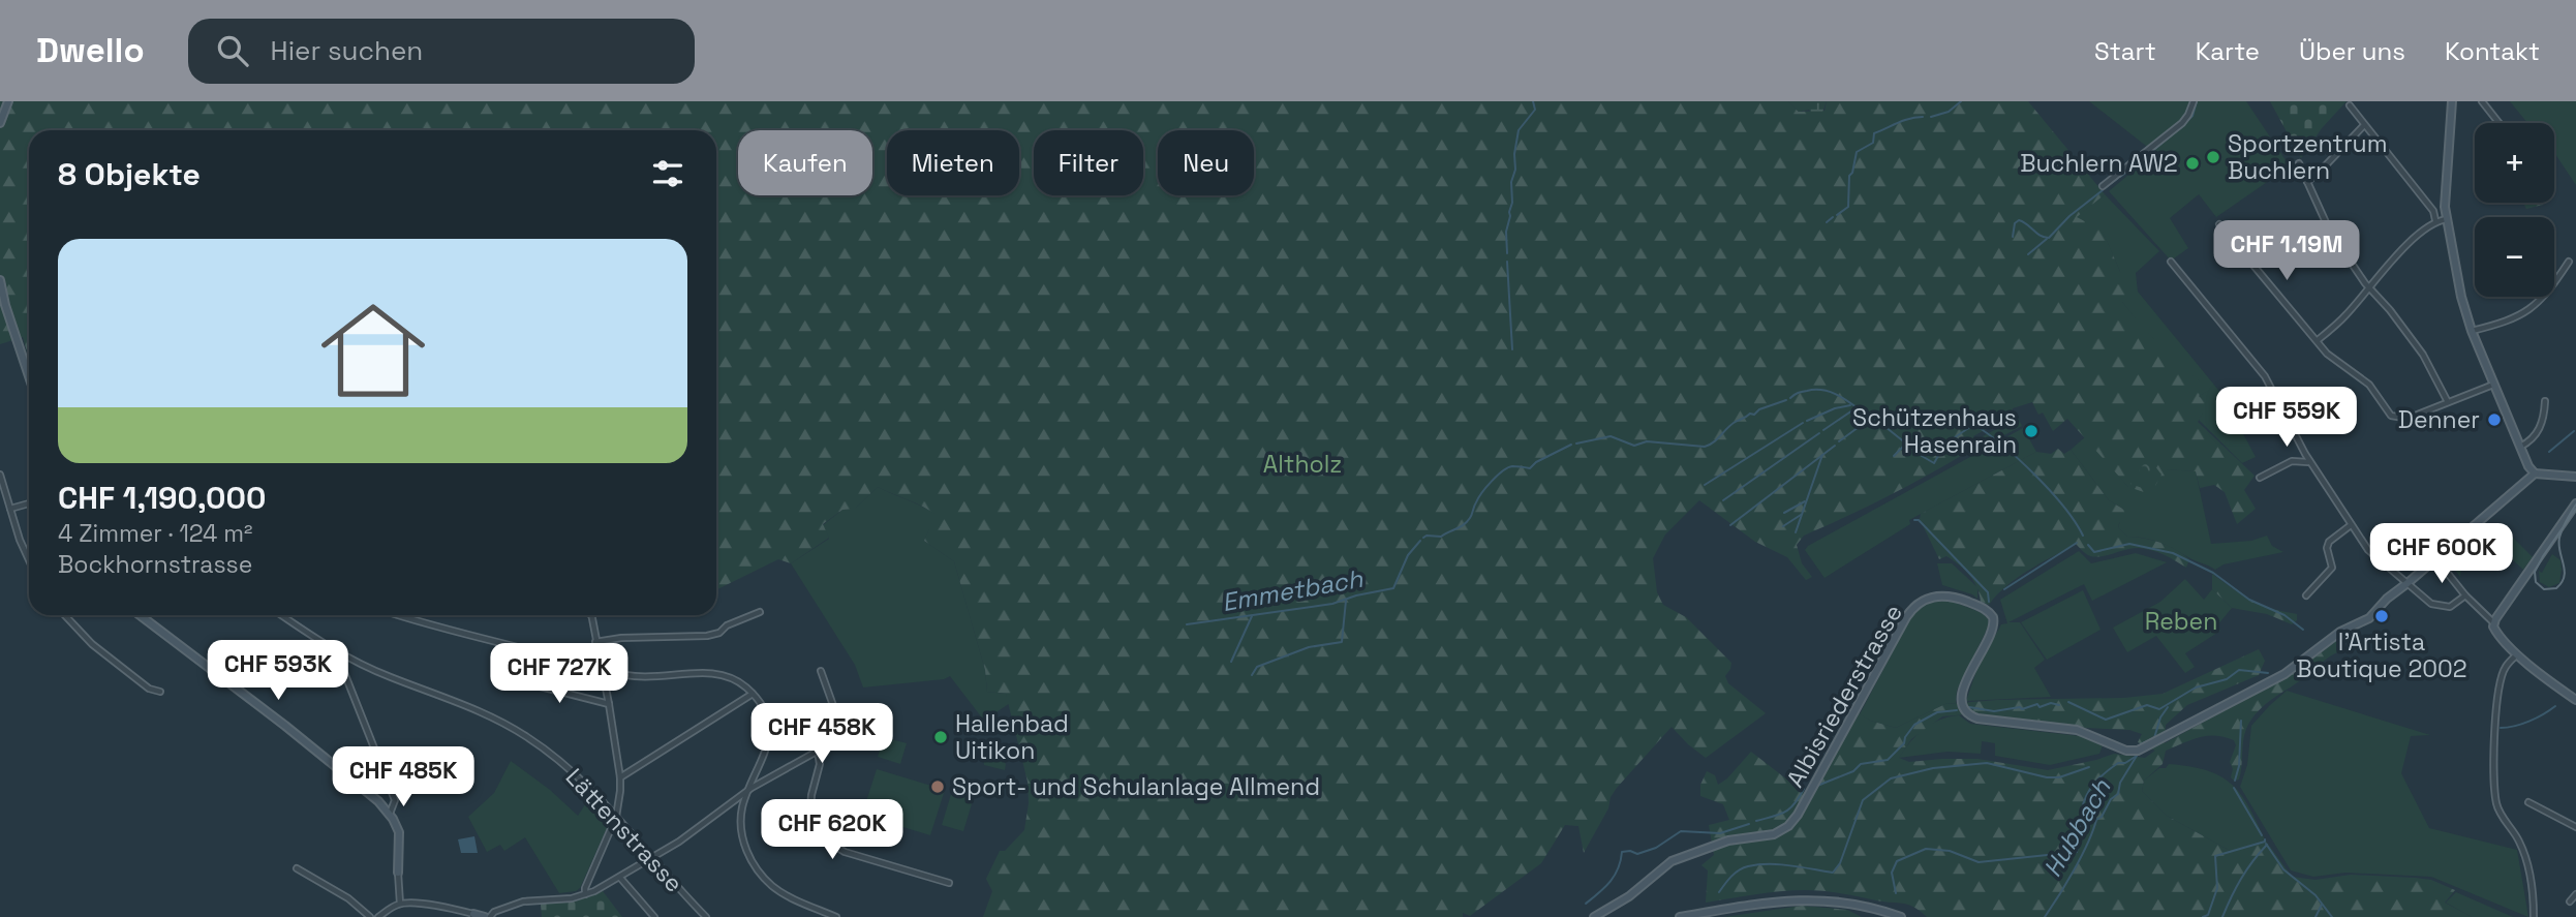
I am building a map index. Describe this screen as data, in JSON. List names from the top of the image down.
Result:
{
  "streets": {
    "main road": ["Albisriederstrasse"],
    "street": ["Lättenstrasse"]
  },
  "water": ["Emmetbach", "Hubbach"],
  "parks": ["Altholz", "Reben"],
  "places": [
    "Sportzentrum Buchlern",
    "Buchlern AW2",
    "Denner",
    "Schützenhaus Hasenrain",
    "l'Artista Boutique 2002",
    "Hallenbad Uitikon",
    "Sport- und Schulanlage Allmend"
  ],
  "page": {
    "header": "Dwello",
    "search": "Hier suchen",
    "nav": [
      "Start",
      "Karte",
      "Über uns",
      "Kontakt"
    ],
    "map_buttons": ["+", "−"],
    "chip": [
      "Kaufen",
      "Mieten",
      "Filter",
      "Neu"
    ],
    "heading": "8 Objekte",
    "list": [
      {
        "name": "CHF 1,190,000",
        "note": "4 Zimmer · 124 m² · Bockhornstrasse"
      }
    ],
    "price": [
      "CHF 1.19M",
      "CHF 559K",
      "CHF 600K",
      "CHF 593K",
      "CHF 727K",
      "CHF 458K",
      "CHF 485K",
      "CHF 620K"
    ]
  }
}
